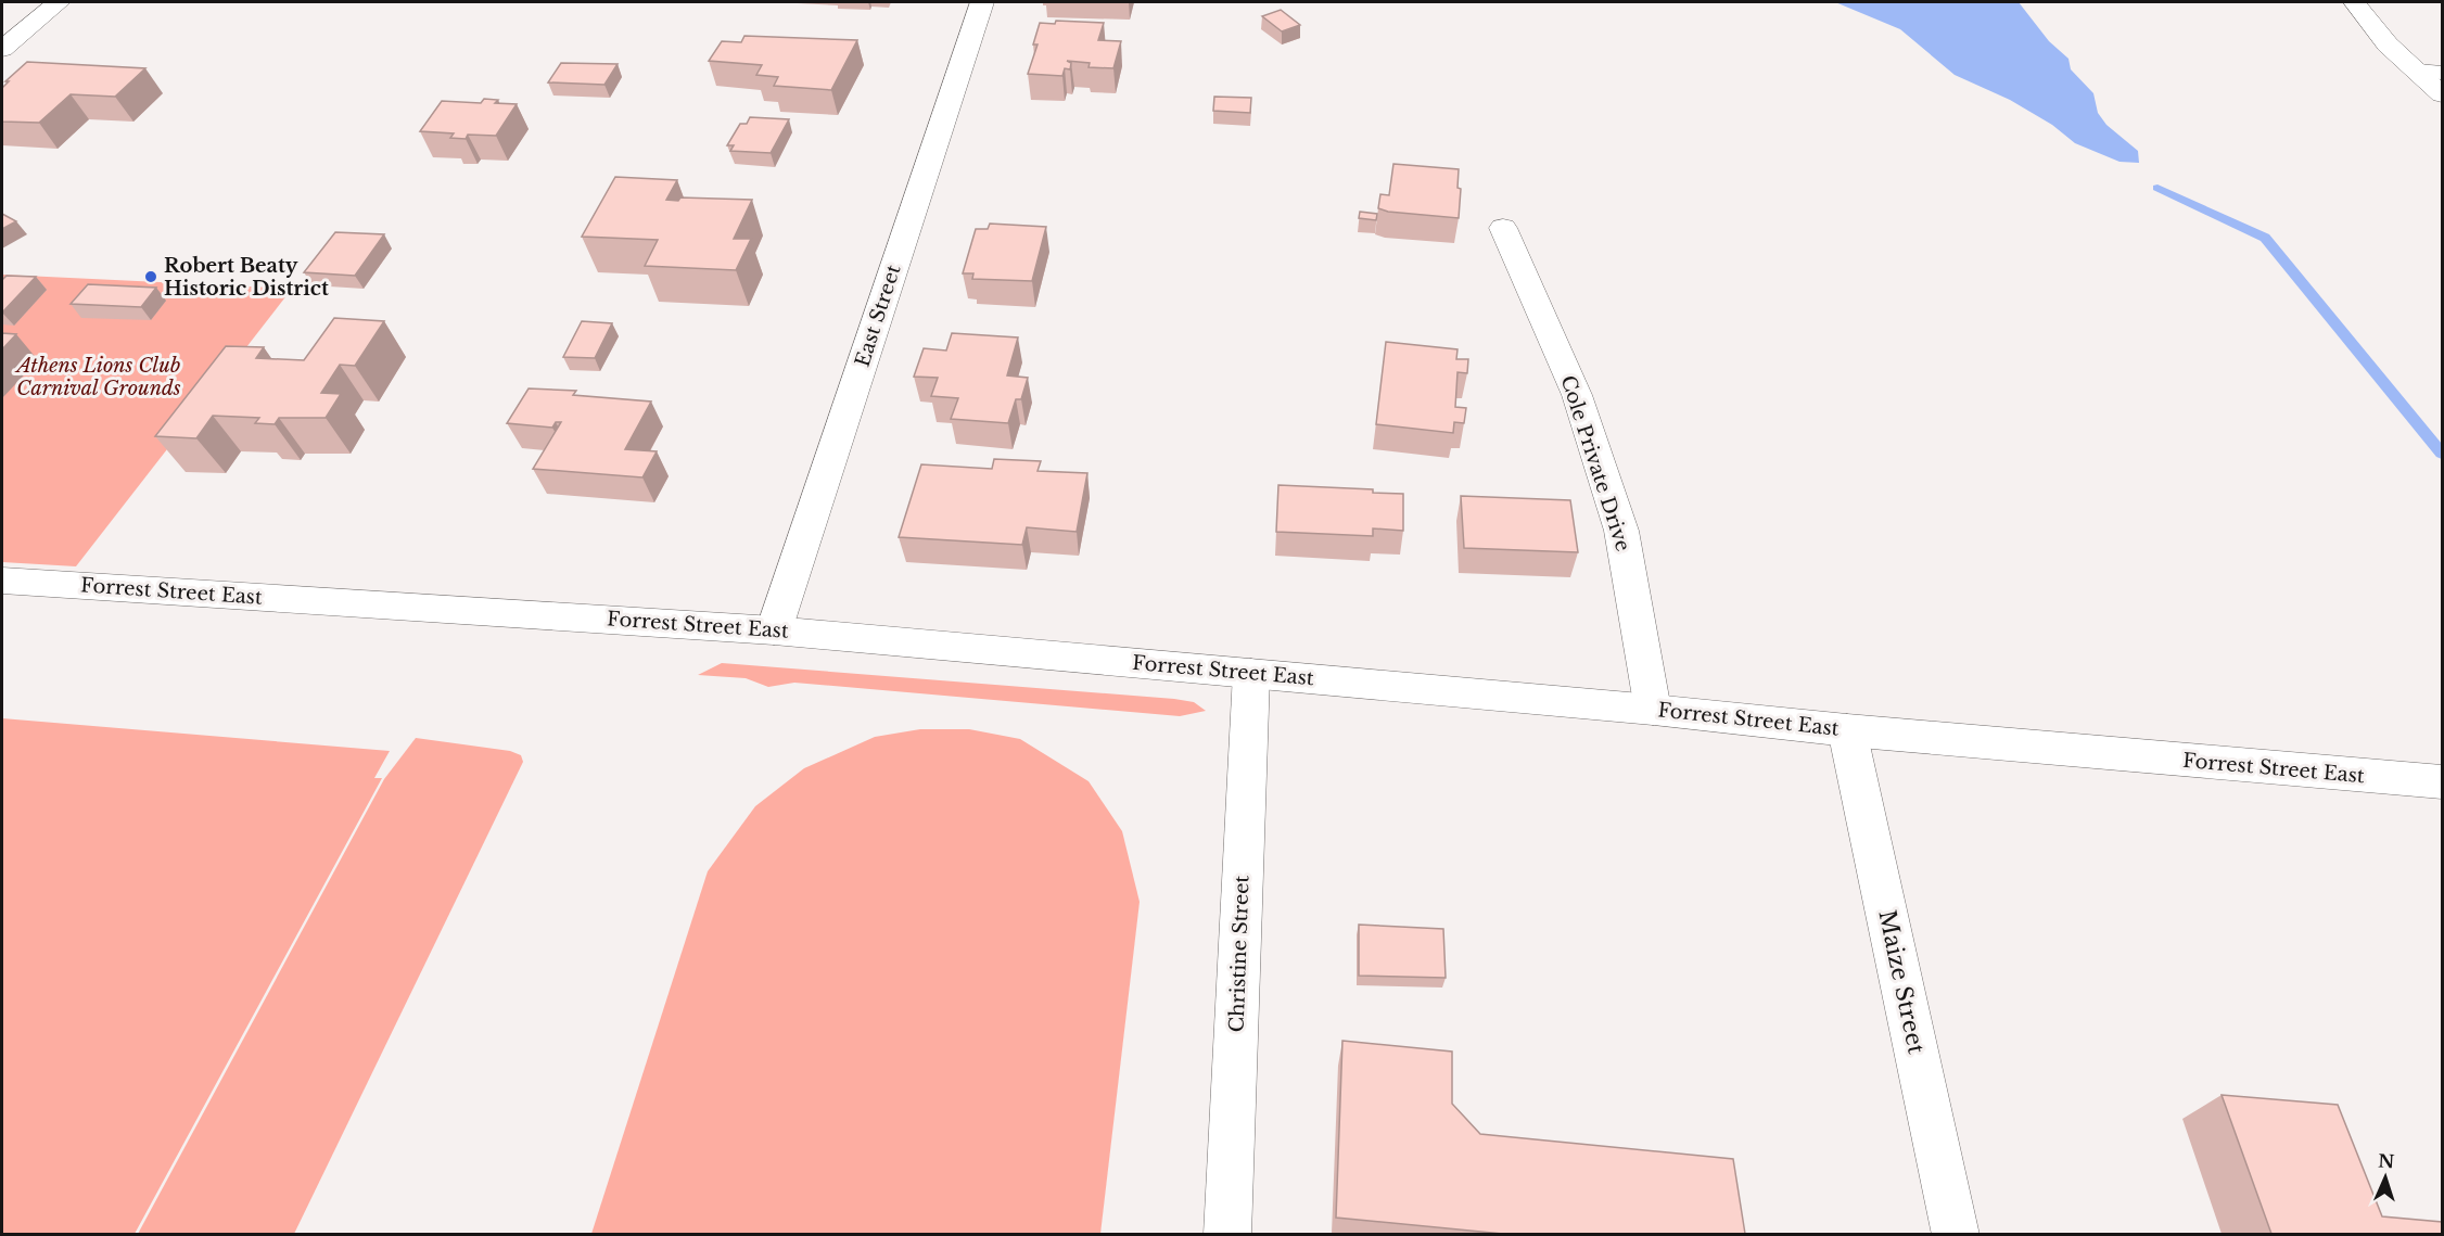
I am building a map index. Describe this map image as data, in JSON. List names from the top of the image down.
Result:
{
  "streets": {
    "street": [
      "East Street",
      "Cole Private Drive",
      "Forrest Street East",
      "Christine Street",
      "Maize Street"
    ]
  },
  "crossings": [
    ["East Street", "Forrest Street East"],
    ["Cole Private Drive", "Forrest Street East"],
    ["Forrest Street East", "Christine Street"],
    ["Forrest Street East", "Maize Street"]
  ],
  "parks": ["Athens Lions Club Carnival Grounds"],
  "places": ["Robert Beaty Historic District"],
  "north": "top"
}
